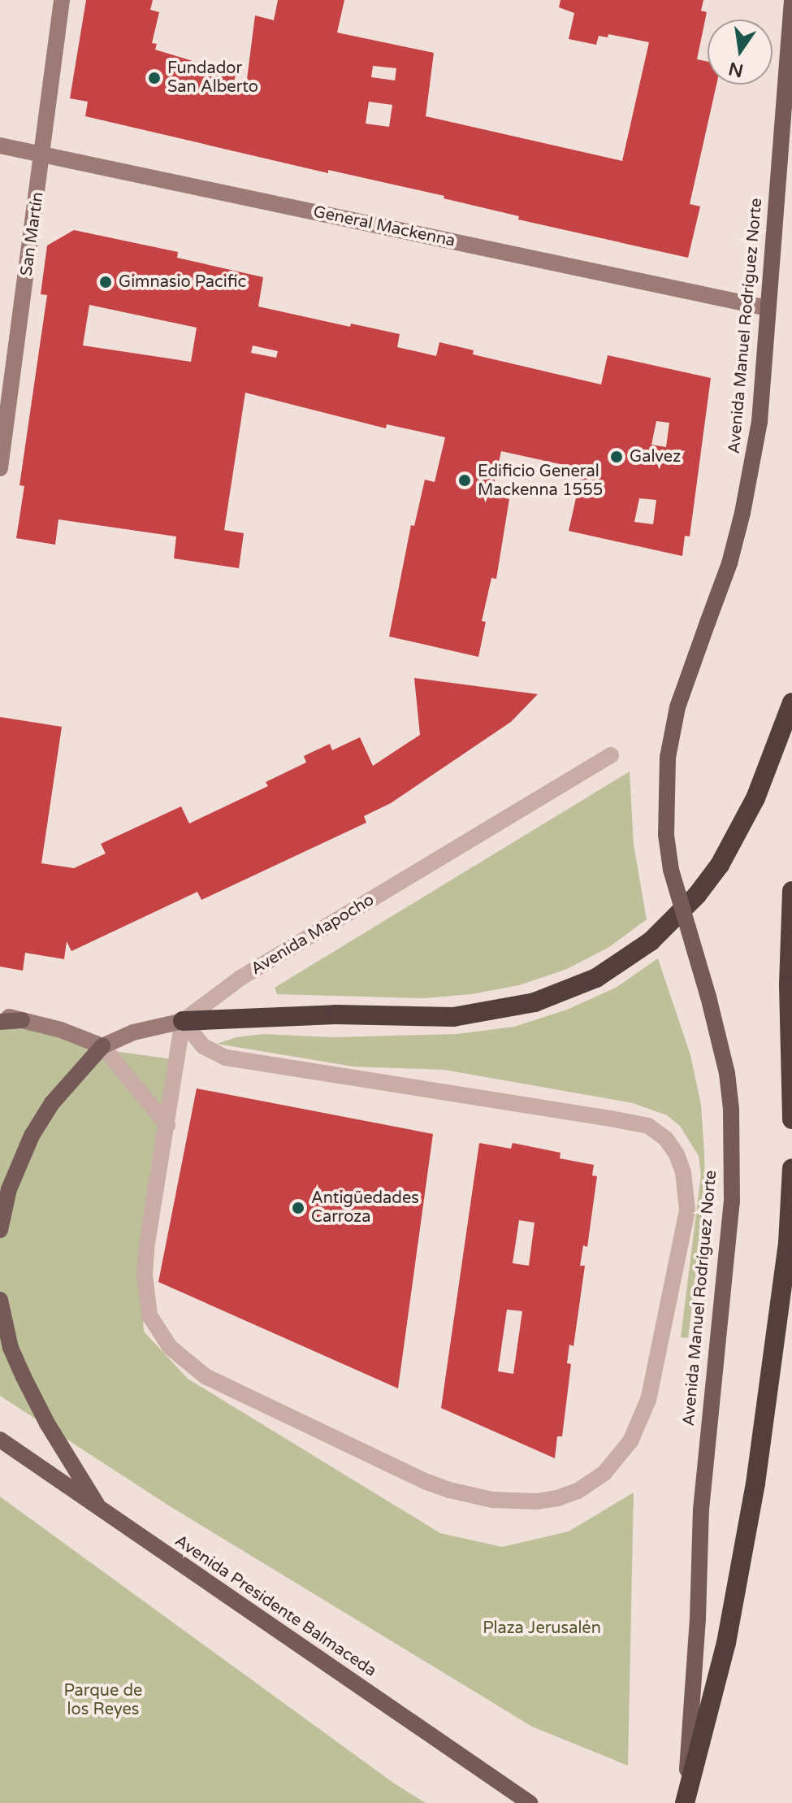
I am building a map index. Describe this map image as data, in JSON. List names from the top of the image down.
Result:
{
  "streets": {
    "main road": [
      "General Mackenna",
      "San Martín",
      "Avenida Manuel Rodríguez Norte",
      "Avenida Mapocho",
      "Avenida Presidente Balmaceda"
    ]
  },
  "crossings": [
    ["General Mackenna", "San Martín"],
    ["General Mackenna", "Avenida Manuel Rodríguez Norte"]
  ],
  "parks": ["Plaza Jerusalén", "Parque de los Reyes"],
  "places": [
    "Fundador San Alberto",
    "Gimnasio Pacific",
    "Galvez",
    "Edificio General Mackenna 1555",
    "Antigüedades Carroza"
  ],
  "north": "bottom"
}
